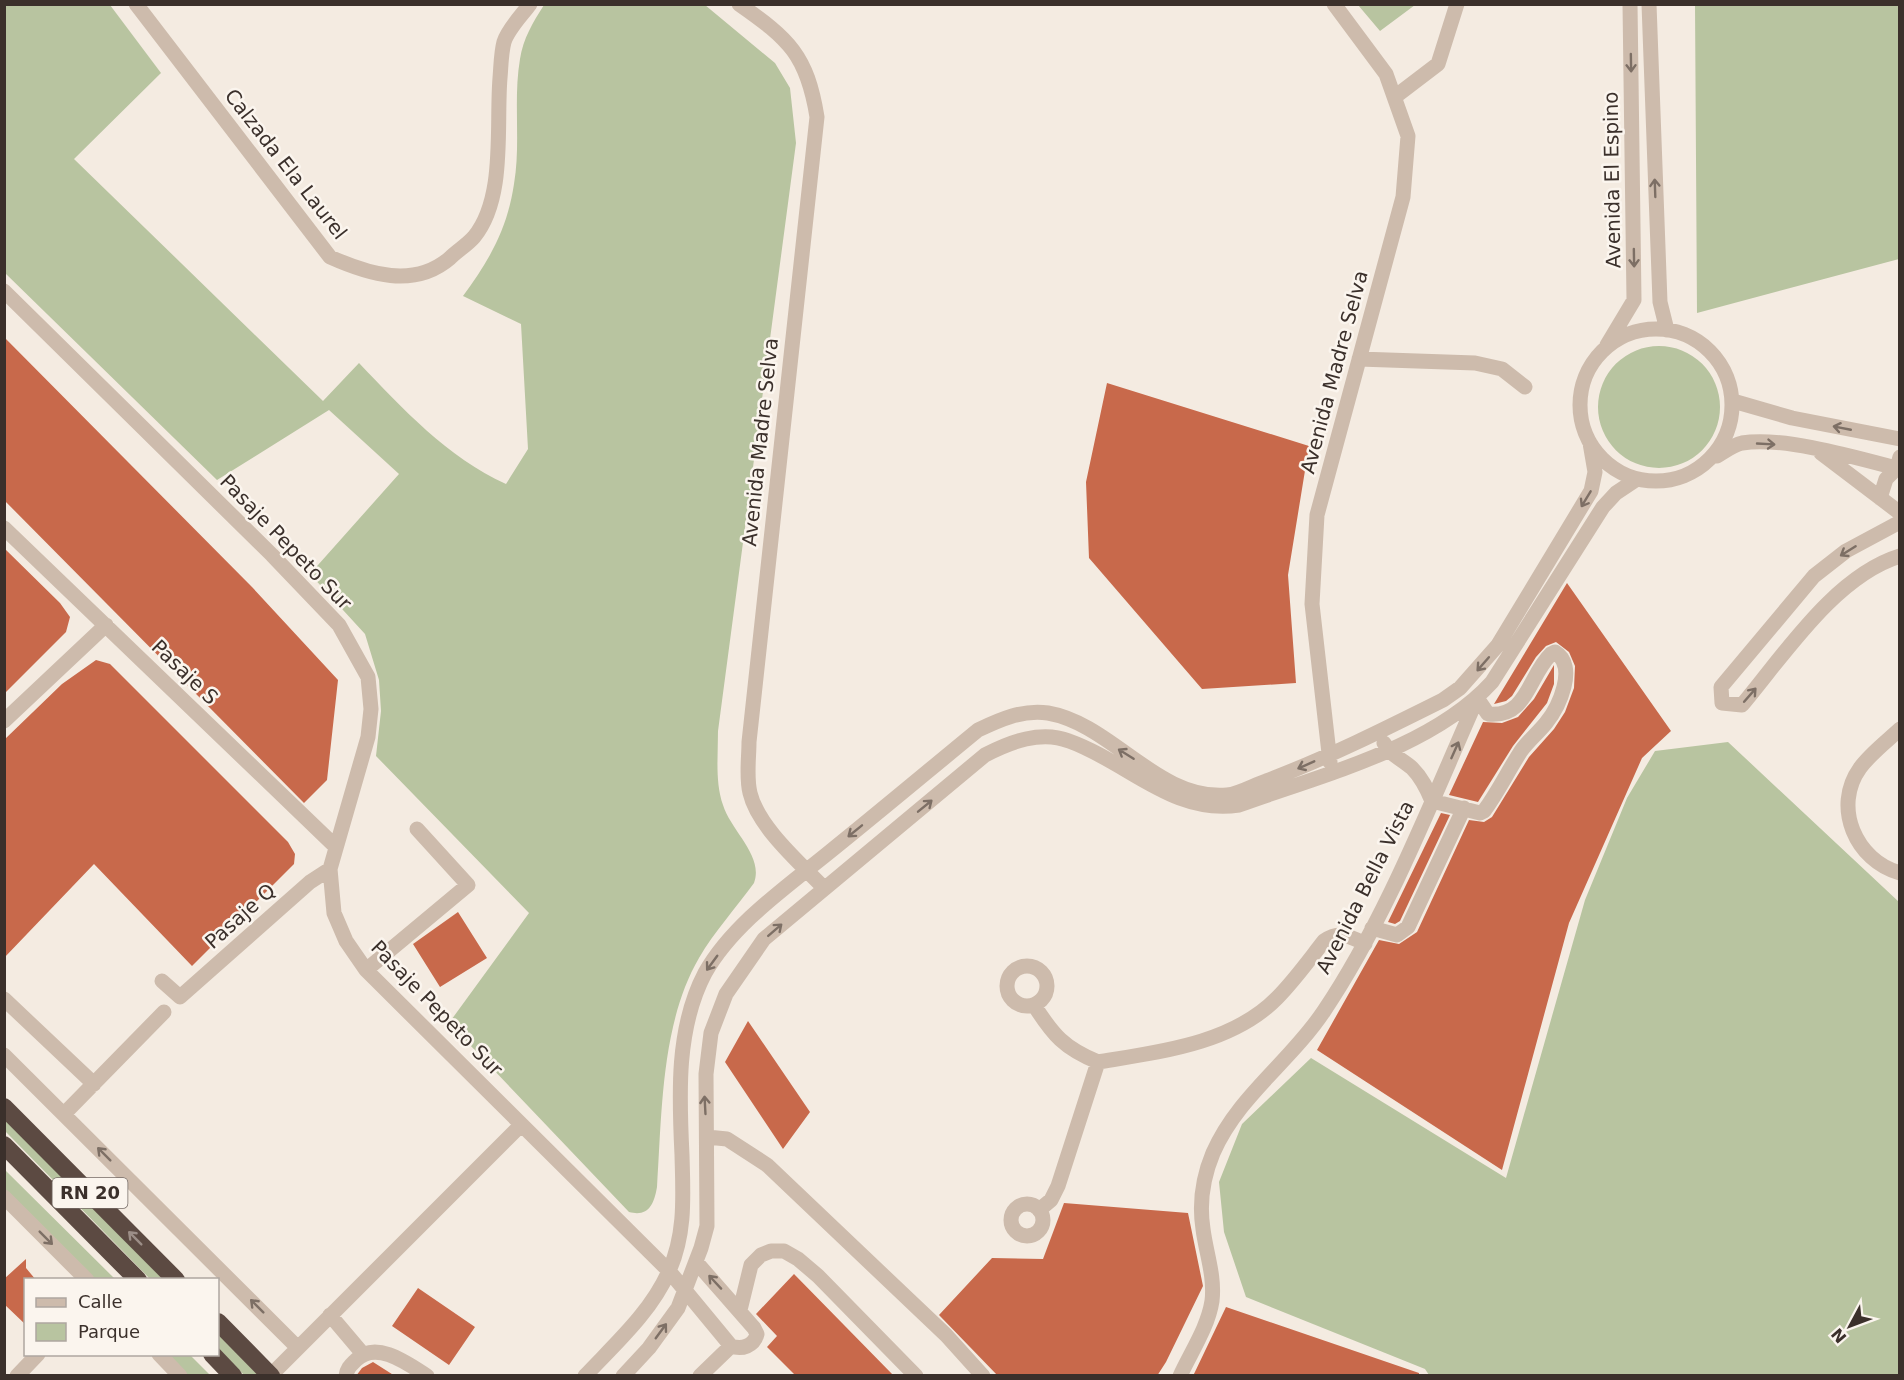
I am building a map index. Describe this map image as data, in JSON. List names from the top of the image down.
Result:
{
  "streets": {
    "highway": ["RN 20"],
    "street": [
      "Calzada Ela Laurel",
      "Avenida El Espino",
      "Avenida Madre Selva",
      "Pasaje Pepeto Sur",
      "Pasaje S",
      "Avenida Bella Vista",
      "Pasaje Q"
    ]
  },
  "crossings": [
    ["Pasaje Pepeto Sur", "Pasaje S"],
    ["Pasaje Pepeto Sur", "Pasaje Q"]
  ],
  "legend": ["Calle", "Parque"],
  "north": "bottom left"
}
